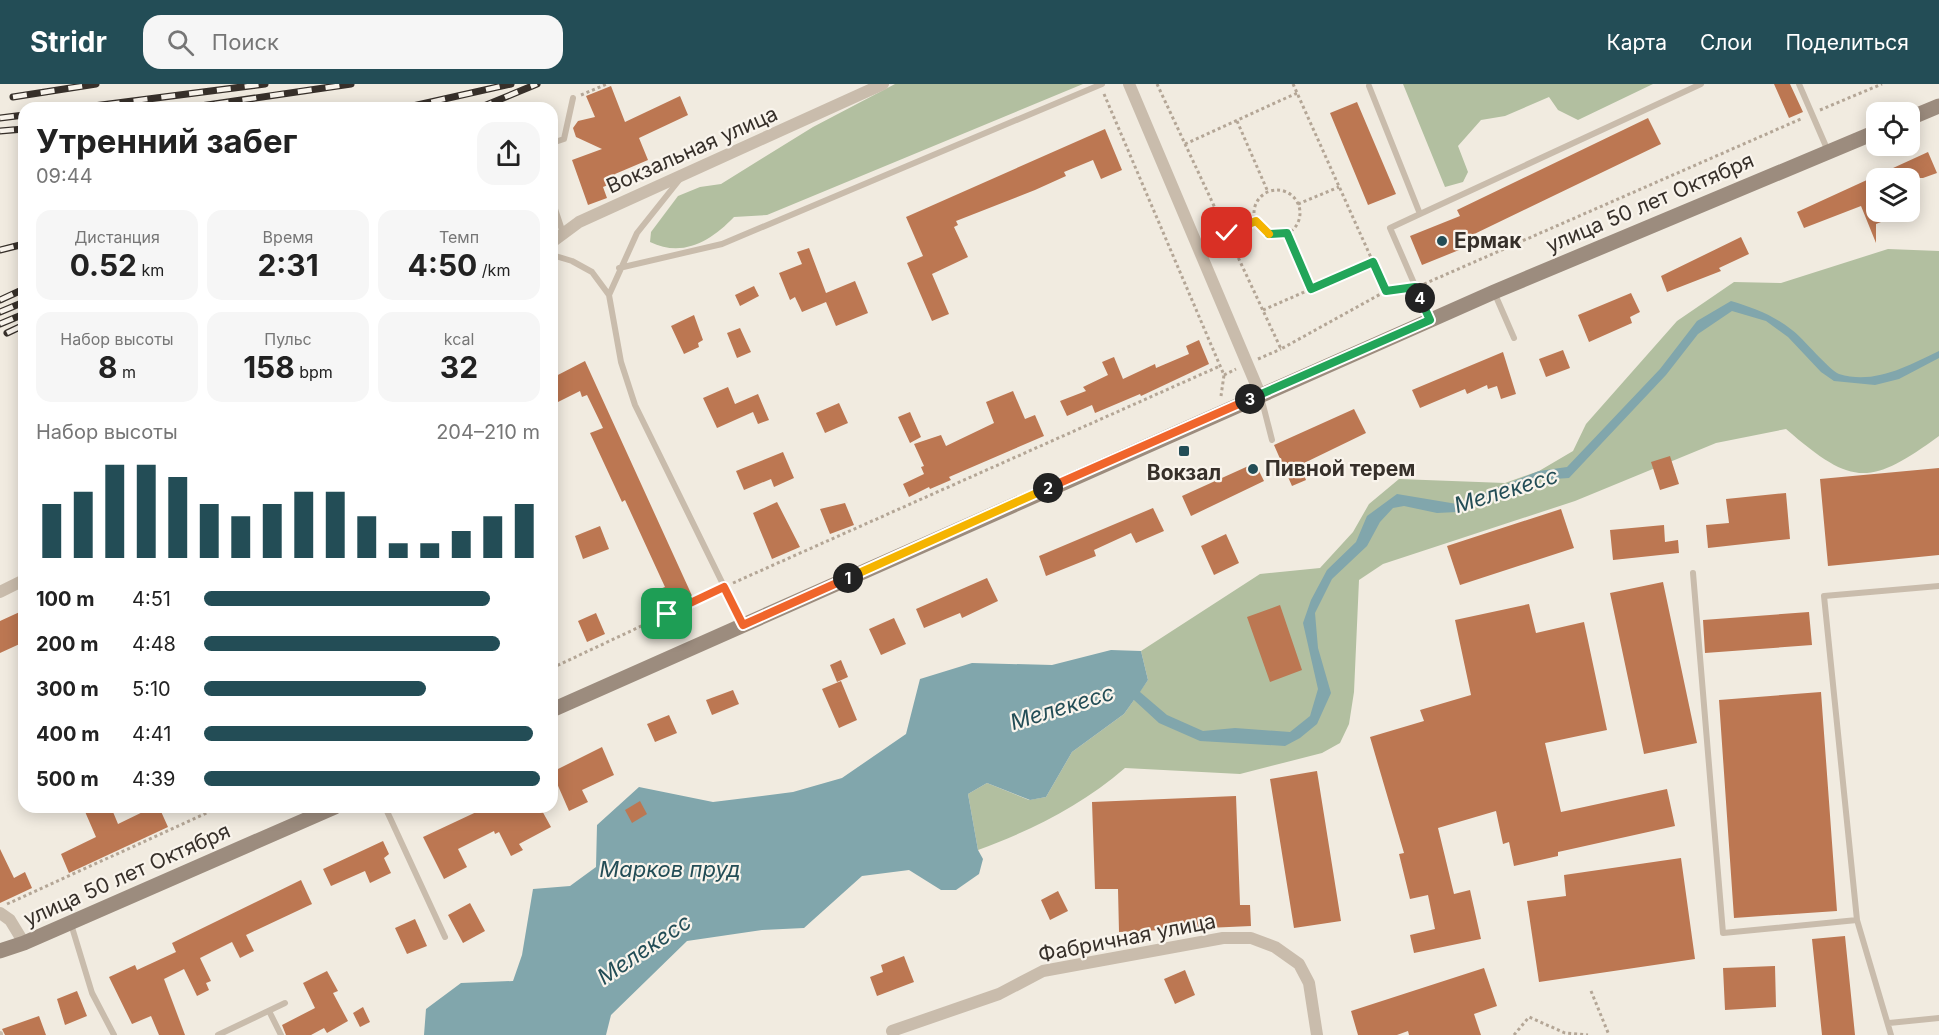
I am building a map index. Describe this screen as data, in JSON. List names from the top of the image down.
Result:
{
  "streets": {
    "main road": ["улица 50 лет Октября"],
    "street": ["Вокзальная улица", "Фабричная улица"]
  },
  "water": ["Мелекесс", "Марков пруд"],
  "places": {
    "other": ["Ермак", "Пивной терем"],
    "transit": ["Вокзал"]
  },
  "page": {
    "header": "Stridr",
    "search": "Поиск",
    "nav": ["Карта", "Слои", "Поделиться"],
    "heading": ["Утренний забег", "09:44"],
    "stats": [
      ["Дистанция", "0.52 km"],
      ["Время", "2:31"],
      ["Темп", "4:50 /km"],
      ["Набор высоты", "8 m"],
      ["Пульс", "158 bpm"],
      ["kcal", "32"]
    ],
    "pins": [
      "4",
      "3",
      "2",
      "1"
    ],
    "chart": ["Набор высоты", "204–210 m"],
    "list": [
      {
        "name": "100 m",
        "note": "4:51"
      },
      {
        "name": "200 m",
        "note": "4:48"
      },
      {
        "name": "300 m",
        "note": "5:10"
      },
      {
        "name": "400 m",
        "note": "4:41"
      },
      {
        "name": "500 m",
        "note": "4:39"
      }
    ]
  }
}
